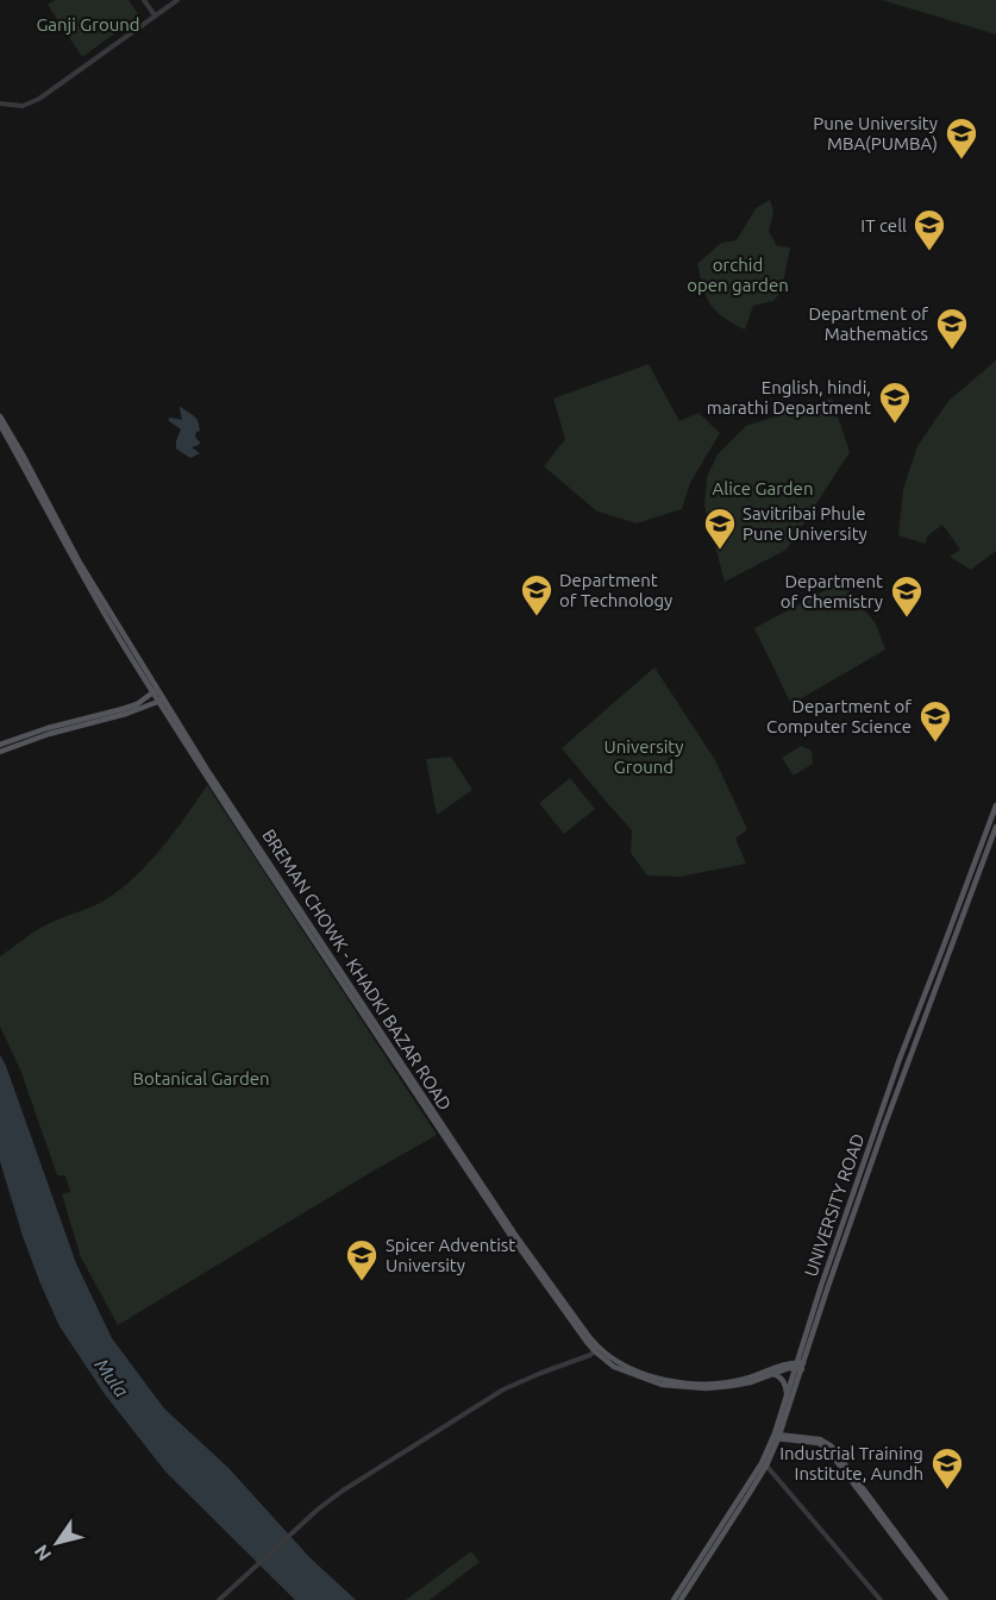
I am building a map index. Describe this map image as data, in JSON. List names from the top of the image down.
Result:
{
  "streets": {
    "main road": ["BREMAN CHOWK - KHADKI BAZAR ROAD", "UNIVERSITY ROAD"]
  },
  "crossings": [
    ["BREMAN CHOWK - KHADKI BAZAR ROAD", "UNIVERSITY ROAD"]
  ],
  "water": ["Mula"],
  "parks": [
    "Ganji Ground",
    "orchid open garden",
    "Alice Garden",
    "University Ground",
    "Botanical Garden"
  ],
  "places": {
    "school or university": [
      "Pune University MBA(PUMBA)",
      "IT cell",
      "Department of Mathematics",
      "English, hindi, marathi Department",
      "Savitribai Phule Pune University",
      "Department of Technology",
      "Department of Chemistry",
      "Department of Computer Science",
      "Spicer Adventist University",
      "Industrial Training Institute, Aundh"
    ]
  },
  "north": "bottom left"
}
